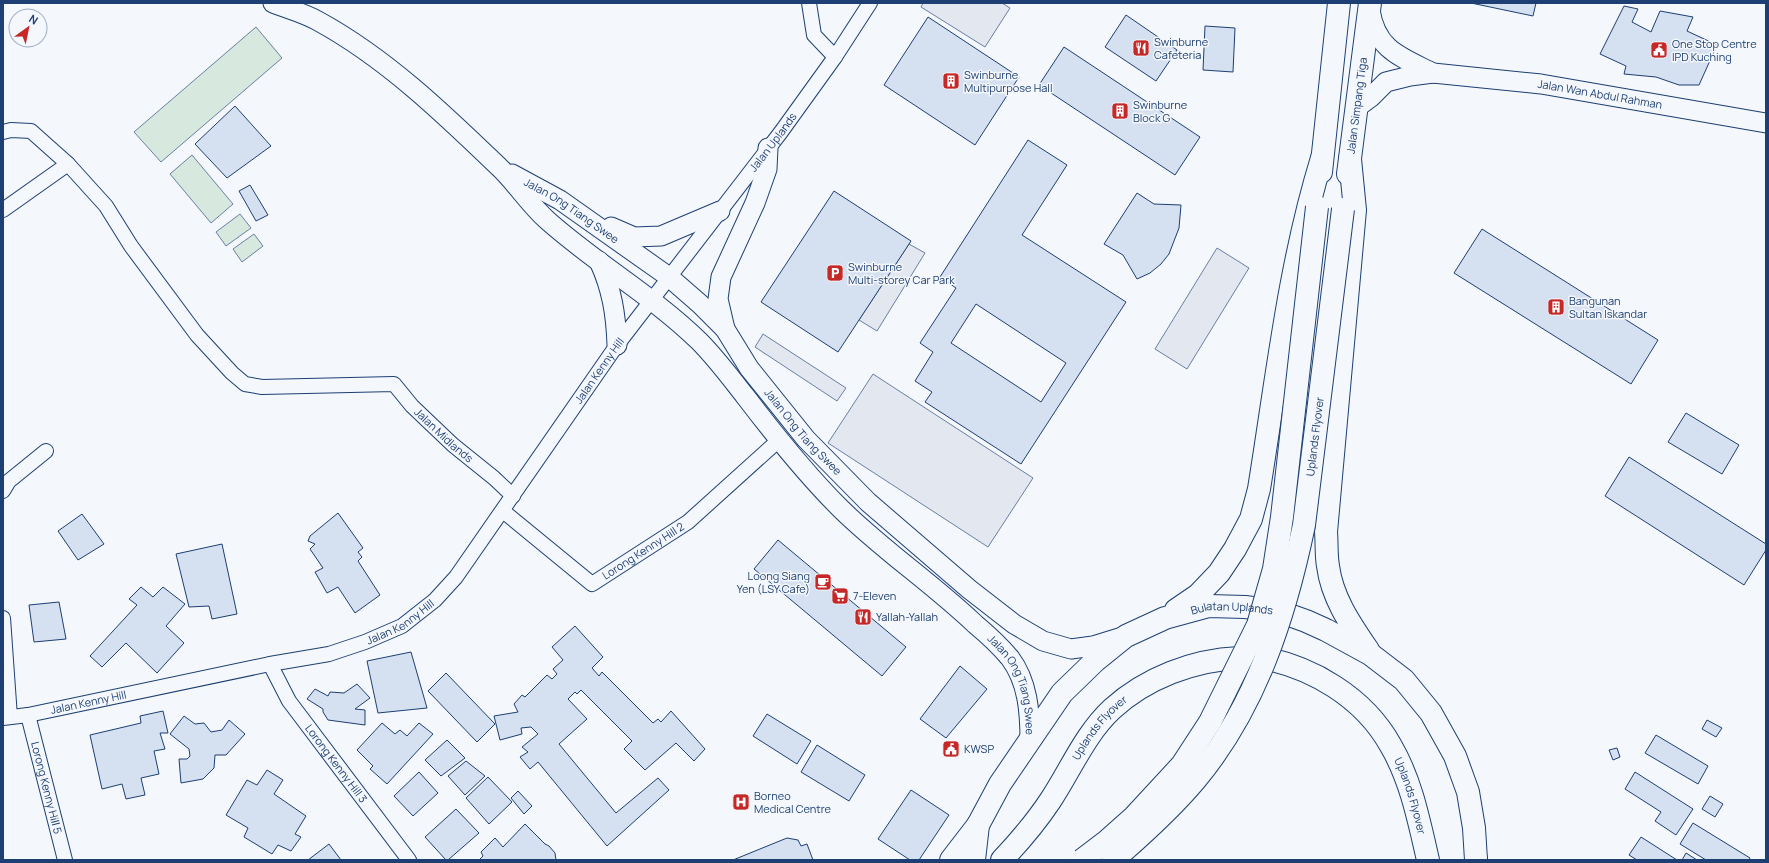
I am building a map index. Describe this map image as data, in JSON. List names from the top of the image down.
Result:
{
  "streets": {
    "main road": [
      "Jalan Wan Abdul Rahman",
      "Jalan Simpang Tiga",
      "Jalan Ong Tiang Swee",
      "Uplands Flyover",
      "Bulatan Uplands"
    ],
    "street": [
      "Jalan Uplands",
      "Jalan Kenny Hill",
      "Jalan Midlands",
      "Lorong Kenny Hill 2",
      "Lorong Kenny Hill 3",
      "Lorong Kenny Hill 5"
    ]
  },
  "crossings": [
    ["Jalan Simpang Tiga", "Uplands Flyover"],
    ["Jalan Uplands", "Jalan Ong Tiang Swee"],
    ["Jalan Uplands", "Jalan Kenny Hill"],
    ["Jalan Ong Tiang Swee", "Jalan Kenny Hill"],
    ["Jalan Ong Tiang Swee", "Lorong Kenny Hill 2"],
    ["Jalan Ong Tiang Swee", "Bulatan Uplands"],
    ["Jalan Kenny Hill", "Jalan Midlands"],
    ["Jalan Kenny Hill", "Lorong Kenny Hill 2"],
    ["Jalan Kenny Hill", "Lorong Kenny Hill 3"],
    ["Jalan Kenny Hill", "Lorong Kenny Hill 5"]
  ],
  "places": {
    "restaurant": ["Swinburne Cafeteria", "Yallah-Yallah"],
    "public building": ["One Stop Centre IPD Kuching", "KWSP"],
    "building": ["Swinburne Multipurpose Hall", "Swinburne Block G", "Bangunan Sultan Iskandar"],
    "parking": ["Swinburne Multi-storey Car Park"],
    "cafe": ["Loong Siang Yen (LSY Cafe)"],
    "supermarket": ["7-Eleven"],
    "hospital": ["Borneo Medical Centre"]
  },
  "north": "top right"
}
